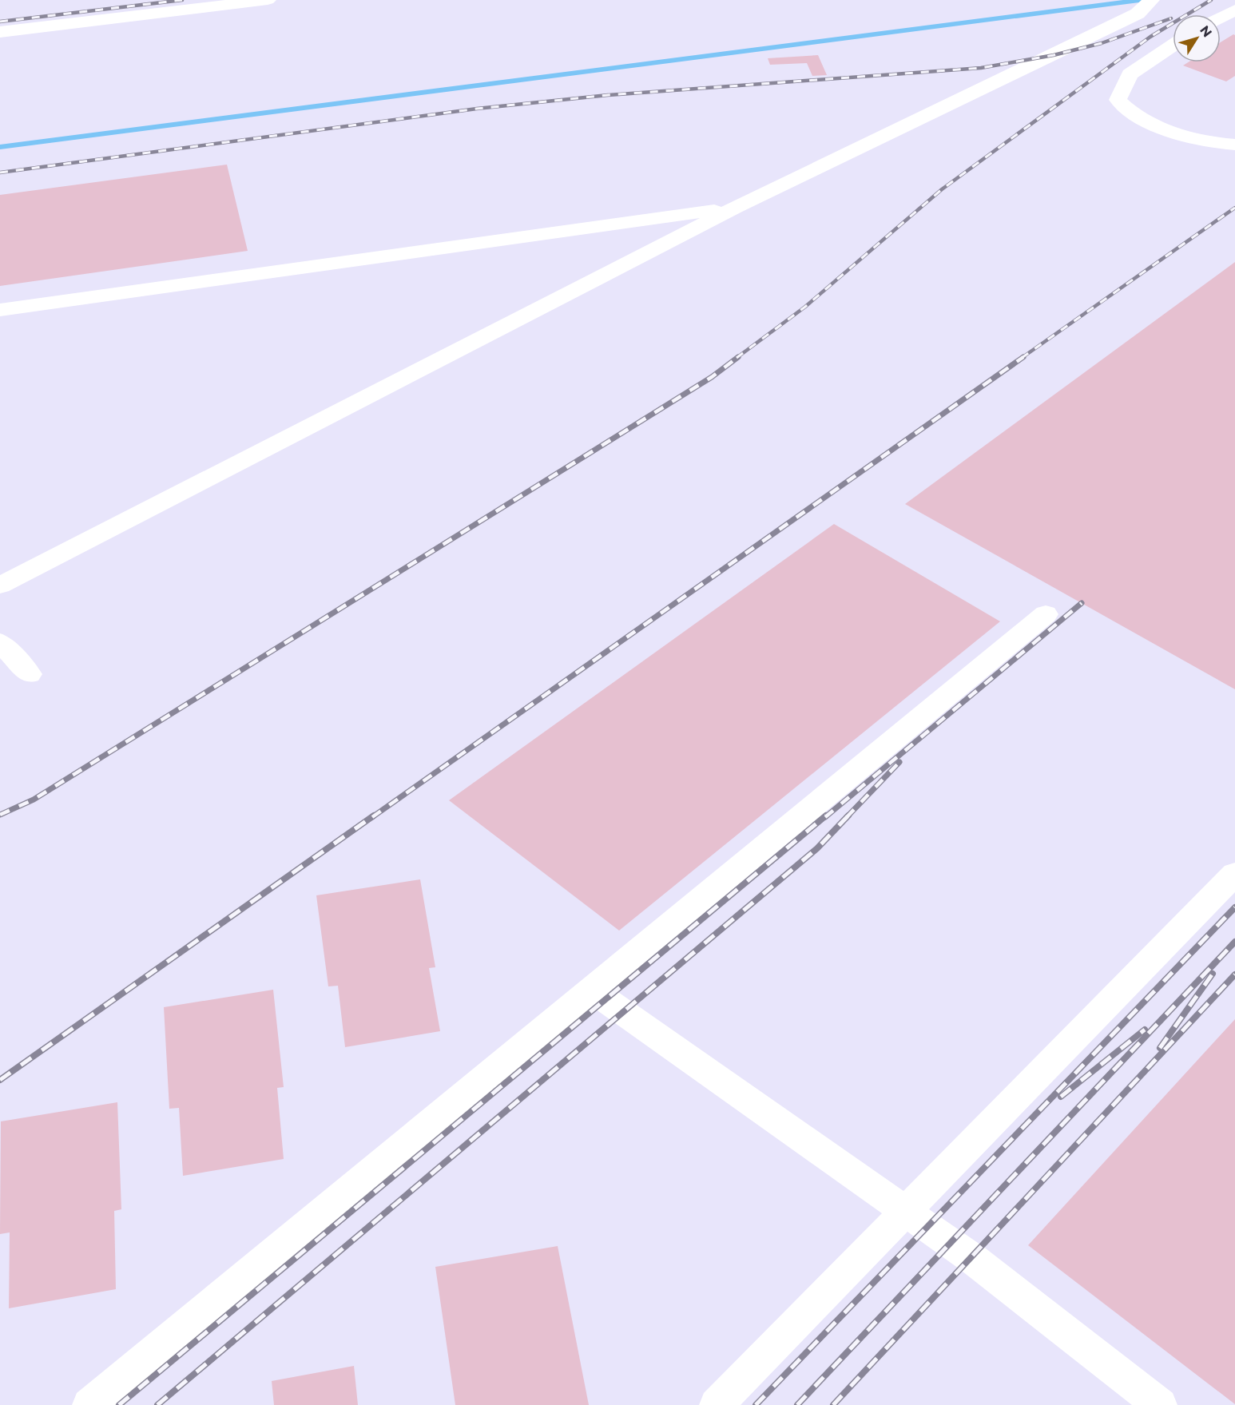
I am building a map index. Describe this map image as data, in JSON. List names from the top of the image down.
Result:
{
  "north": "top right"
}
